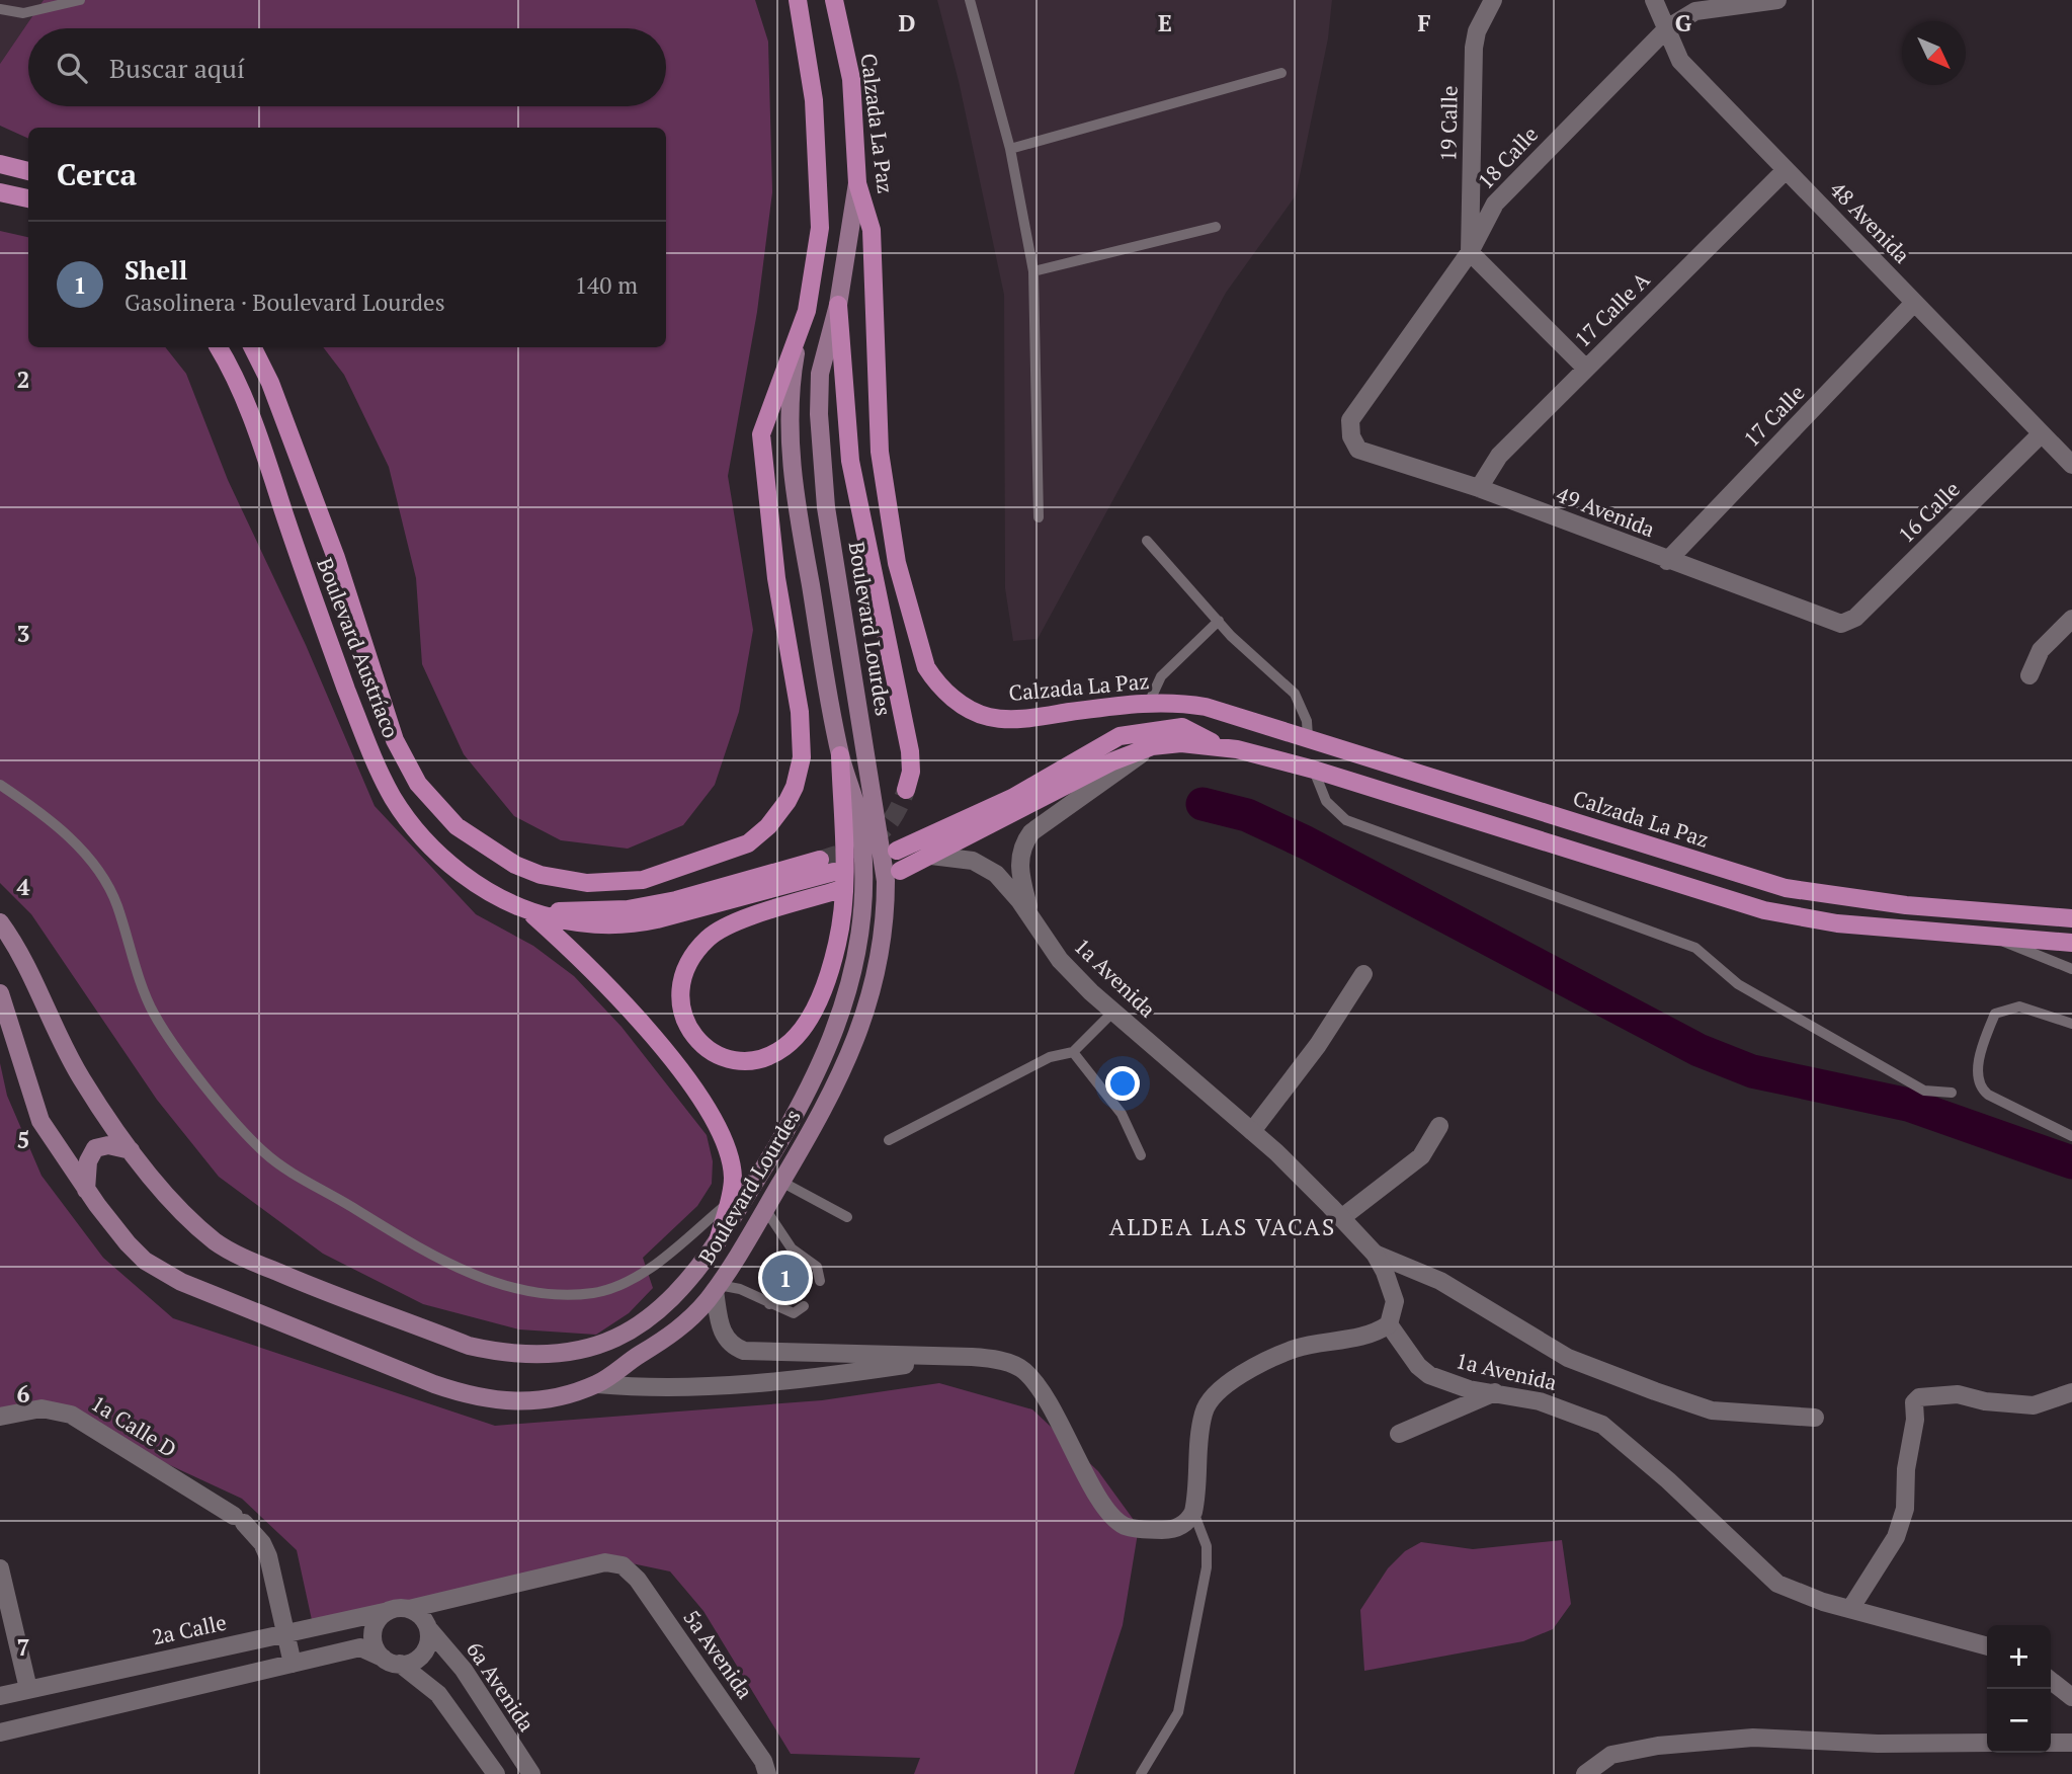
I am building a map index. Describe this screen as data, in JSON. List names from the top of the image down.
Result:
{
  "streets": {
    "main road": ["Calzada La Paz", "Boulevard Lourdes", "Boulevard Austríaco"],
    "street": [
      "19 Calle",
      "18 Calle",
      "48 Avenida",
      "17 Calle A",
      "17 Calle",
      "49 Avenida",
      "16 Calle",
      "1a Avenida",
      "1a Calle D",
      "2a Calle",
      "5a Avenida",
      "6a Avenida"
    ]
  },
  "crossings": [
    ["Calzada La Paz", "Boulevard Lourdes"],
    ["19 Calle", "18 Calle"],
    ["18 Calle", "48 Avenida"],
    ["18 Calle", "49 Avenida"],
    ["48 Avenida", "17 Calle A"],
    ["48 Avenida", "17 Calle"],
    ["48 Avenida", "16 Calle"],
    ["17 Calle A", "49 Avenida"],
    ["17 Calle", "49 Avenida"],
    ["49 Avenida", "16 Calle"],
    ["Boulevard Lourdes", "Boulevard Austríaco"],
    ["1a Calle D", "2a Calle"],
    ["2a Calle", "5a Avenida"],
    ["2a Calle", "6a Avenida"],
    ["5a Avenida", "6a Avenida"]
  ],
  "districts": ["ALDEA LAS VACAS"],
  "north": "bottom right",
  "page": {
    "search": "Buscar aquí",
    "heading": "Cerca",
    "list": [
      {
        "mark": "1",
        "name": "Shell",
        "note": "Gasolinera · Boulevard Lourdes",
        "value": "140 m"
      }
    ],
    "pins": "1",
    "map_buttons": ["+", "−"]
  },
  "grid": {
    "columns": [
      "D",
      "E",
      "F",
      "G"
    ],
    "rows": [
      "2",
      "3",
      "4",
      "5",
      "6",
      "7"
    ]
  }
}
